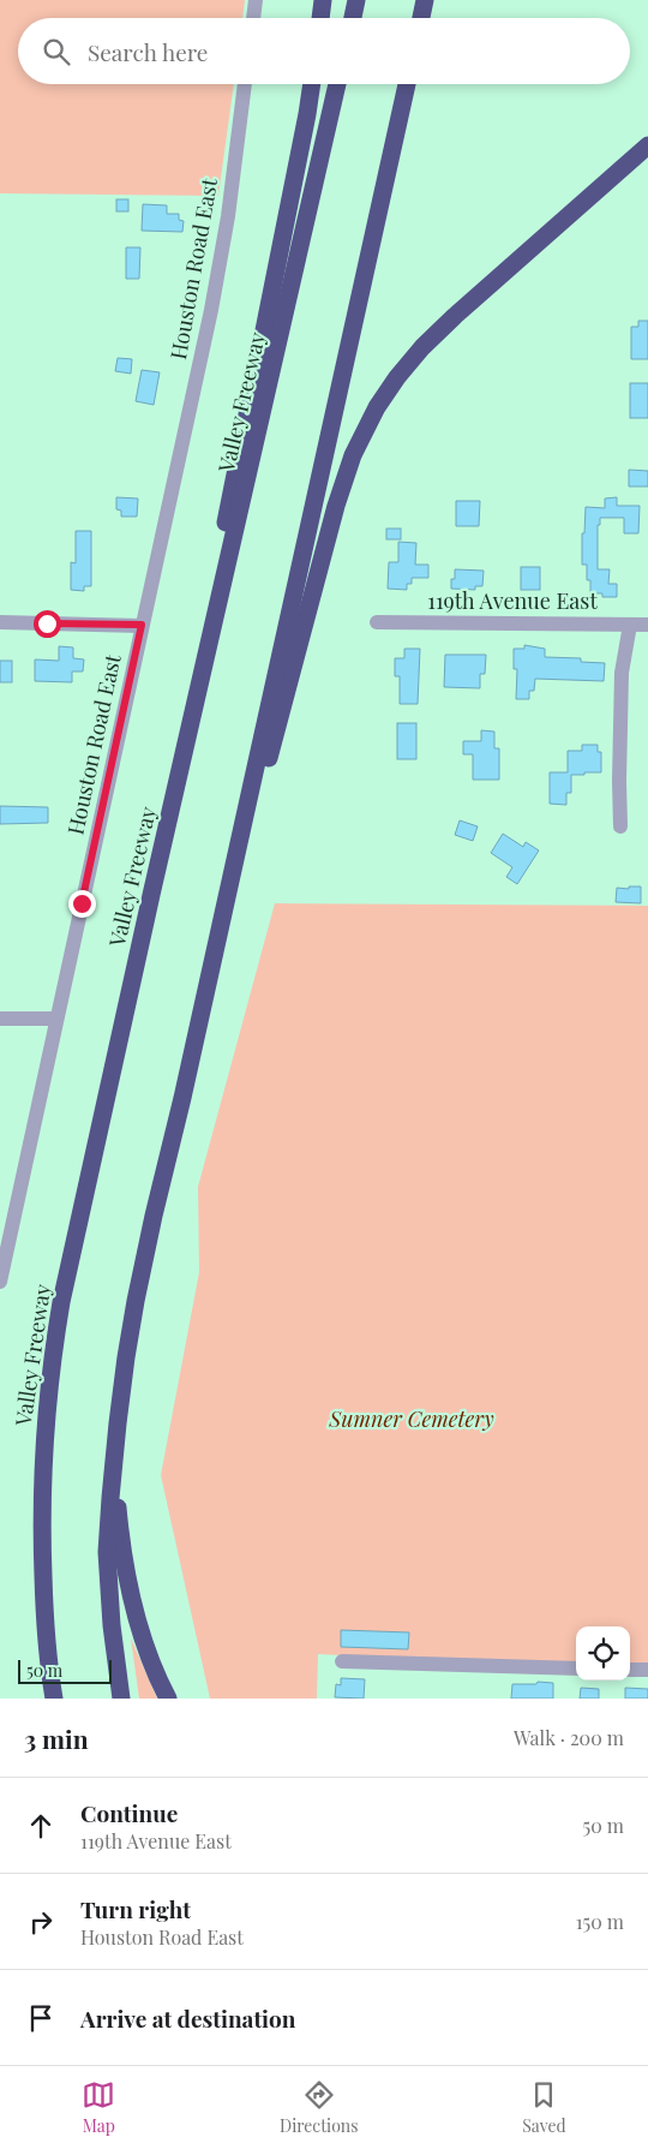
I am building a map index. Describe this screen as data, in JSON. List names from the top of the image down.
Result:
{
  "streets": {
    "highway": ["Valley Freeway"],
    "street": ["Houston Road East", "119th Avenue East"]
  },
  "parks": ["Sumner Cemetery"],
  "scale_bar": "50 m",
  "page": {
    "search": "Search here",
    "scale": "50 m",
    "heading": ["3 min", "Walk · 200 m"],
    "list": [
      ["Continue", "119th Avenue East", "50 m"],
      ["Turn right", "Houston Road East", "150 m"],
      "Arrive at destination"
    ],
    "nav": ["Map", "Directions", "Saved"]
  }
}
